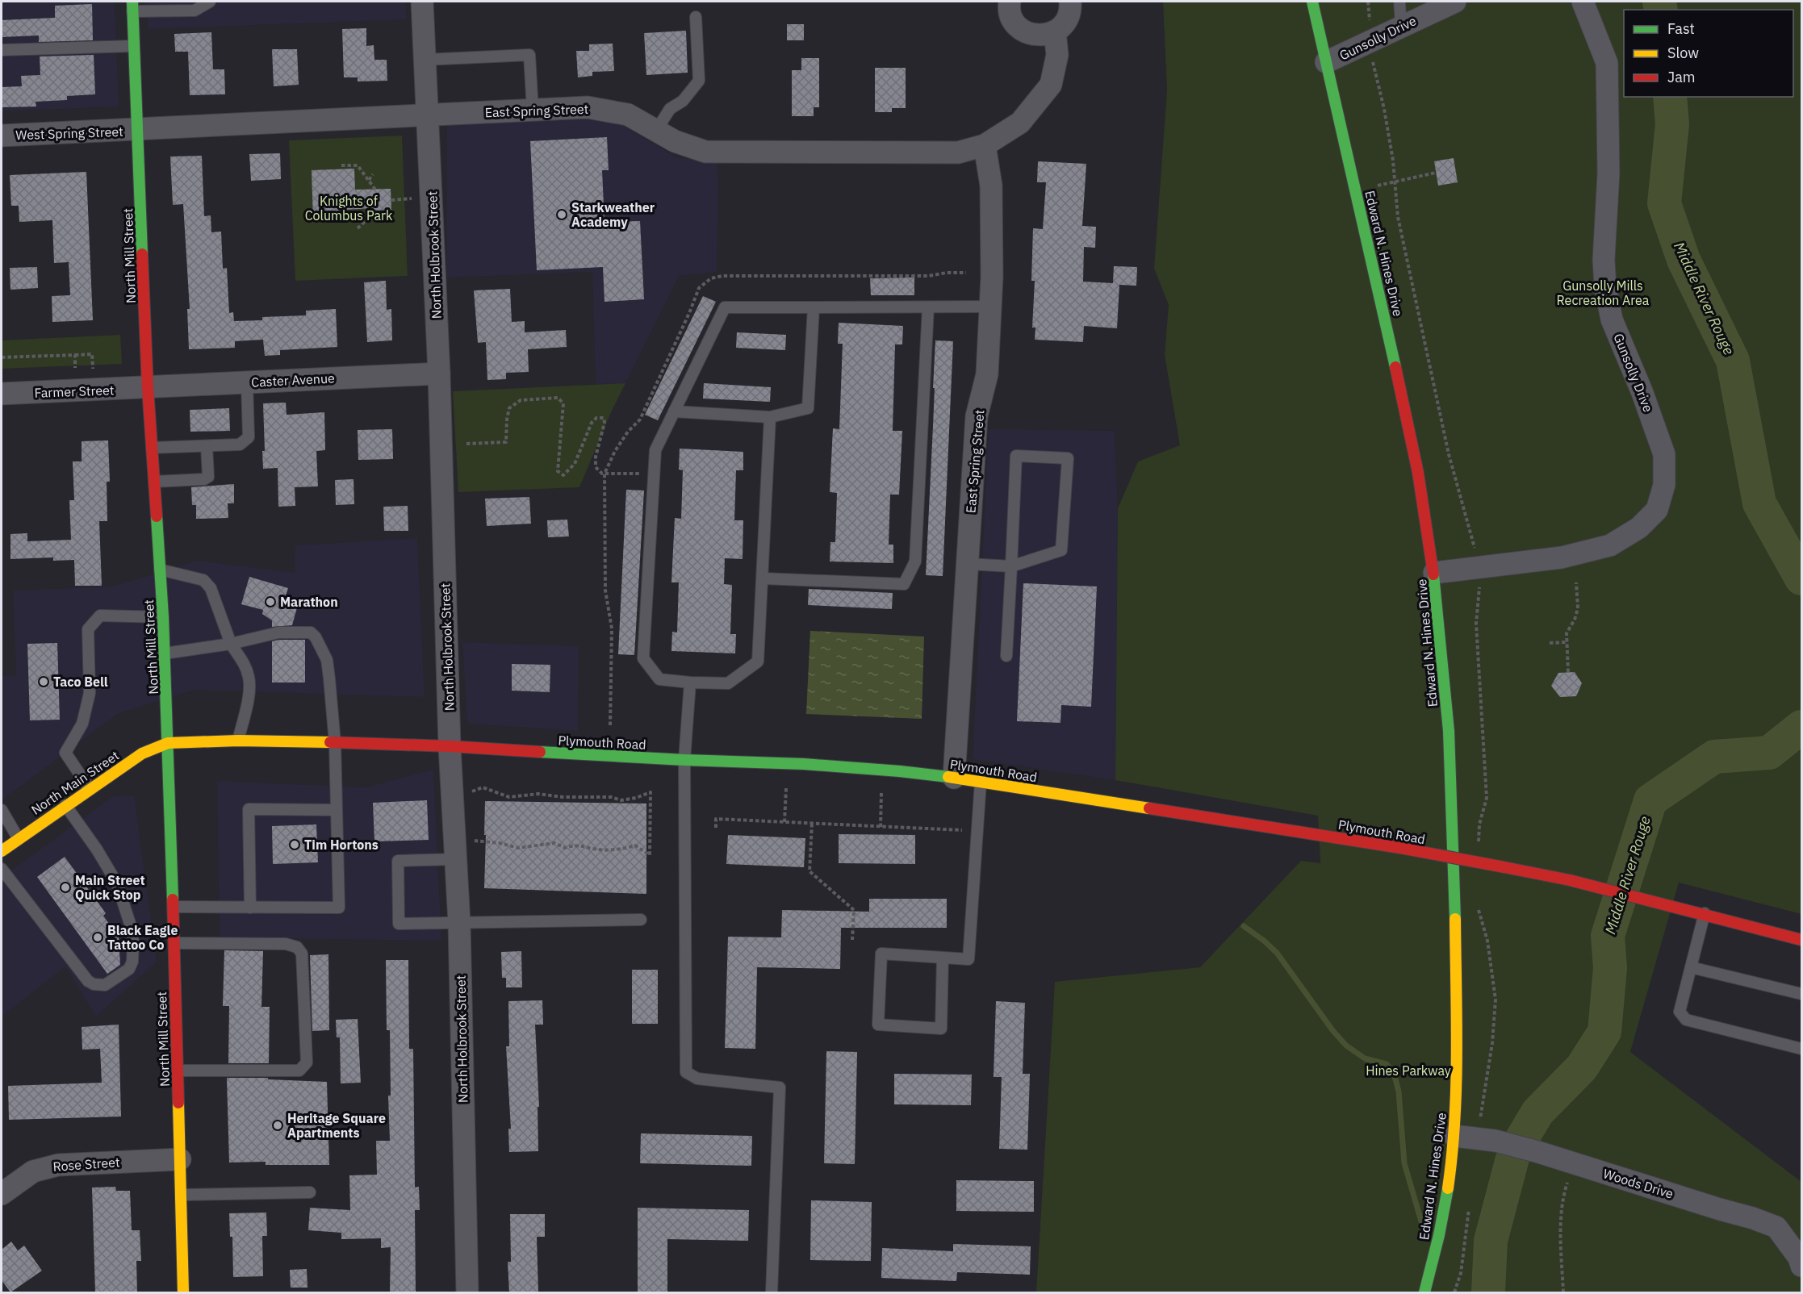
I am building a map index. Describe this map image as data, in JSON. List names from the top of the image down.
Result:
{
  "streets": {
    "street": [
      "Gunsolly Drive",
      "East Spring Street",
      "West Spring Street",
      "Edward N. Hines Drive",
      "North Holbrook Street",
      "North Mill Street",
      "Caster Avenue",
      "Farmer Street",
      "Plymouth Road",
      "North Main Street",
      "Rose Street",
      "Woods Drive"
    ]
  },
  "crossings": [
    ["Gunsolly Drive", "Edward N. Hines Drive"],
    ["East Spring Street", "West Spring Street"],
    ["East Spring Street", "North Holbrook Street"],
    ["East Spring Street", "North Mill Street"],
    ["East Spring Street", "Plymouth Road"],
    ["West Spring Street", "North Mill Street"],
    ["Edward N. Hines Drive", "Woods Drive"],
    ["North Holbrook Street", "Caster Avenue"],
    ["North Holbrook Street", "Plymouth Road"],
    ["North Mill Street", "Caster Avenue"],
    ["North Mill Street", "Farmer Street"],
    ["North Mill Street", "Plymouth Road"],
    ["North Mill Street", "North Main Street"],
    ["North Mill Street", "Rose Street"],
    ["Caster Avenue", "Farmer Street"],
    ["Plymouth Road", "North Main Street"]
  ],
  "water": ["Middle River Rouge"],
  "parks": ["Knights of Columbus Park", "Gunsolly Mills Recreation Area", "Hines Parkway"],
  "places": [
    "Starkweather Academy",
    "Marathon",
    "Taco Bell",
    "Tim Hortons",
    "Main Street Quick Stop",
    "Black Eagle Tattoo Co",
    "Heritage Square Apartments"
  ],
  "legend": ["Fast", "Slow", "Jam"]
}
